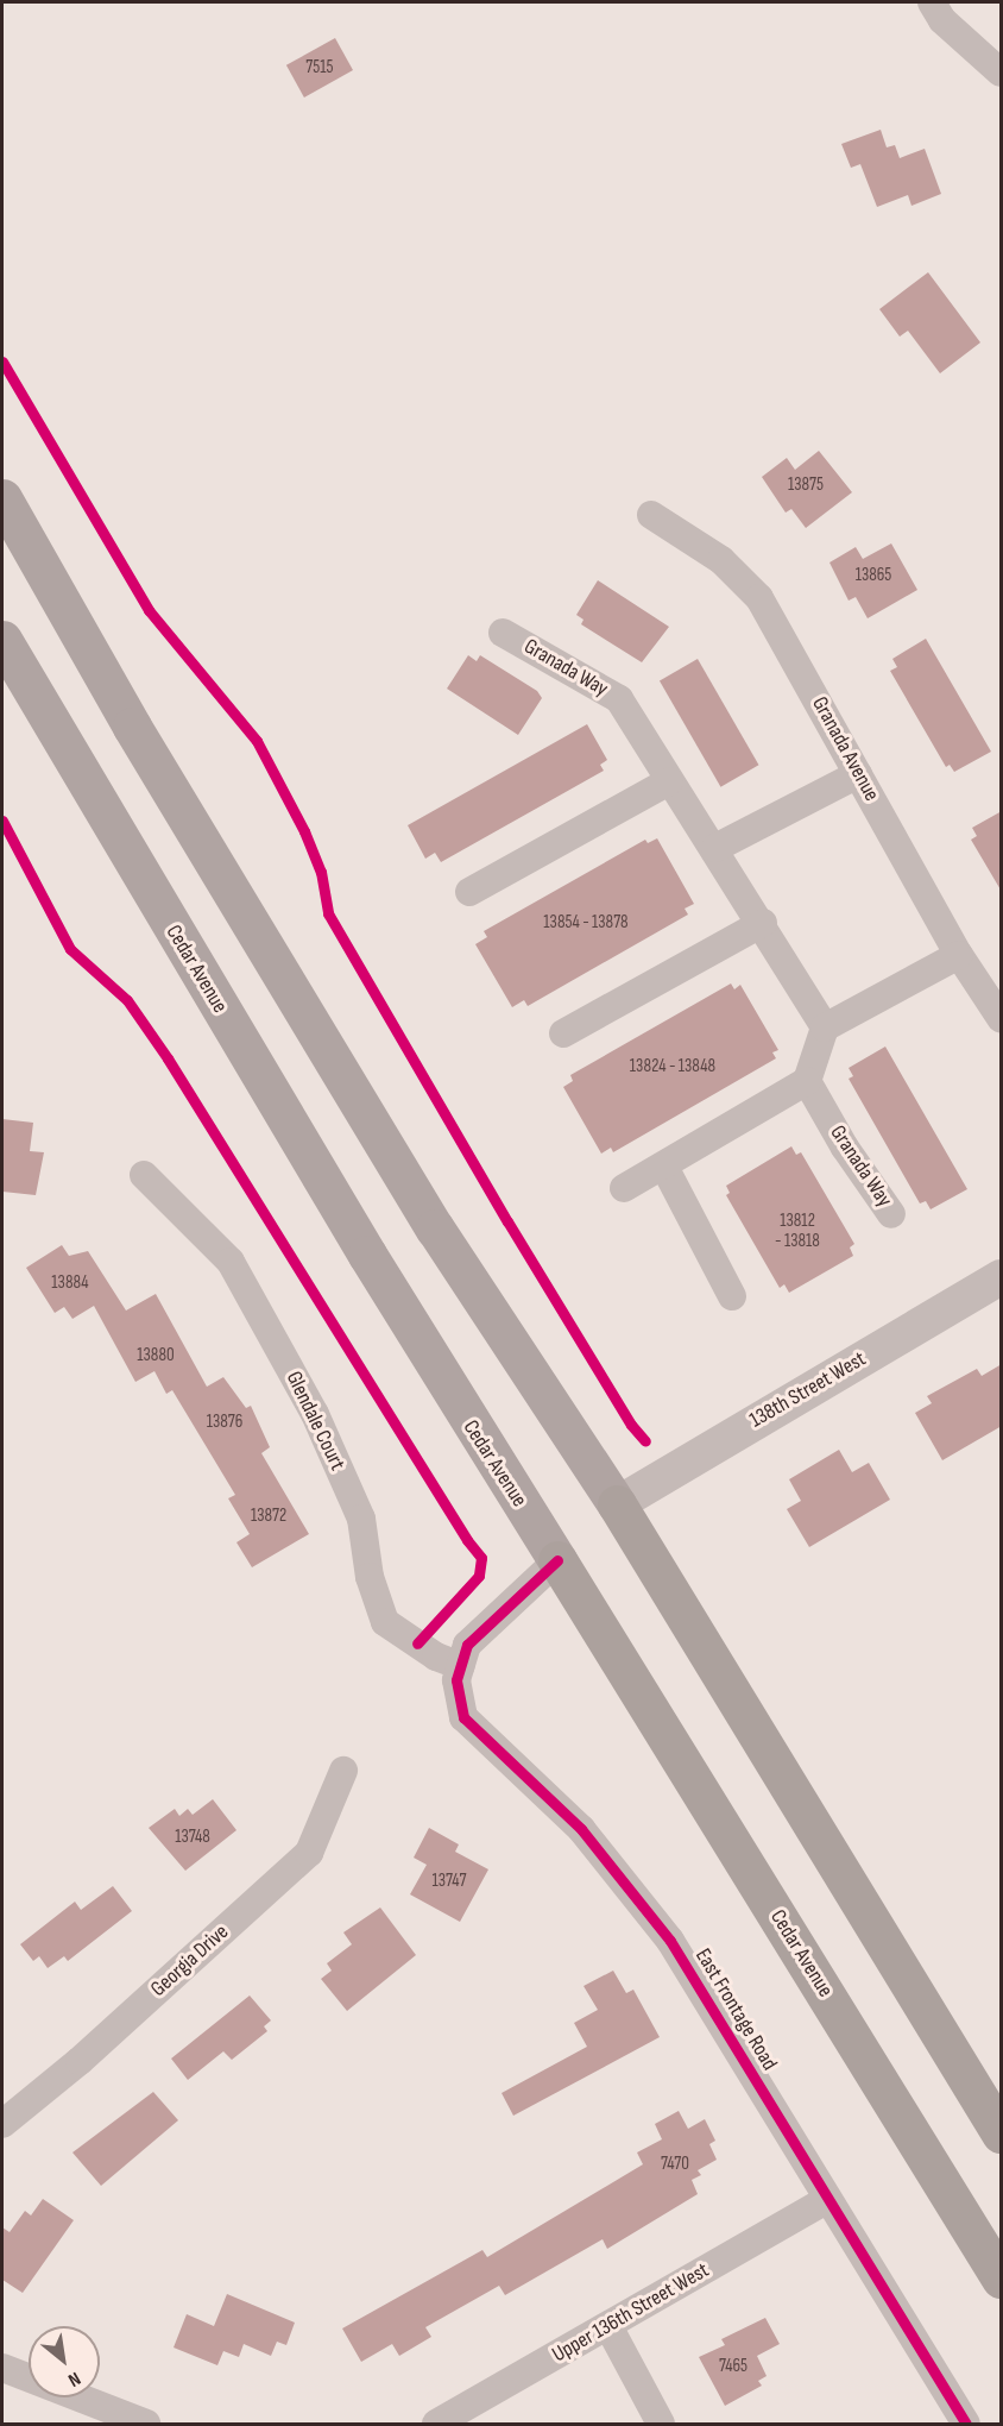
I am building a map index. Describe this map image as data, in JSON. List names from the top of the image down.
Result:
{
  "streets": {
    "highway": ["Cedar Avenue"],
    "street": [
      "Granada Way",
      "Granada Avenue",
      "138th Street West",
      "Glendale Court",
      "Georgia Drive",
      "East Frontage Road",
      "Upper 136th Street West"
    ]
  },
  "crossings": [
    ["Glendale Court", "East Frontage Road"],
    ["East Frontage Road", "Upper 136th Street West"]
  ],
  "house_numbers": [
    "7515",
    "13875",
    "13865",
    "13854 - 13878",
    "13824 - 13848",
    "13812 - 13818",
    "13884",
    "13880",
    "13876",
    "13872",
    "13748",
    "13747",
    "7470",
    "7465"
  ],
  "north": "bottom right"
}
